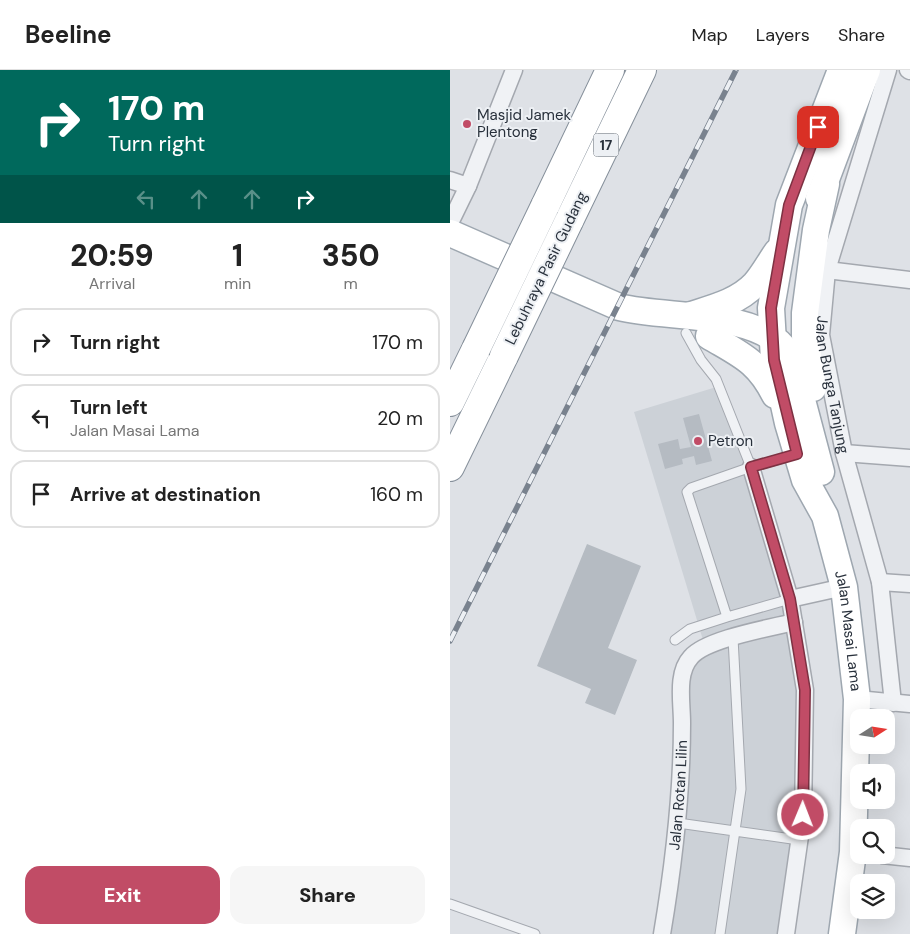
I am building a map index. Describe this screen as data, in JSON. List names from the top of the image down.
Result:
{
  "streets": {
    "highway": ["17", "Lebuhraya Pasir Gudang"],
    "main road": ["Jalan Masai Lama"],
    "street": ["Jalan Bunga Tanjung", "Jalan Rotan Lilin"]
  },
  "places": ["Masjid Jamek Plentong", "Petron"],
  "north": "right",
  "page": {
    "header": "Beeline",
    "nav": ["Map", "Layers", "Share"],
    "turn": ["170 m", "Turn right"],
    "eta": [
      "20:59",
      "Arrival",
      "1",
      "min",
      "350",
      "m"
    ],
    "list": [
      {
        "name": "Turn right",
        "value": "170 m"
      },
      {
        "name": "Turn left",
        "note": "Jalan Masai Lama",
        "value": "20 m"
      },
      {
        "name": "Arrive at destination",
        "value": "160 m"
      }
    ],
    "buttons": ["Exit", "Share"]
  }
}
